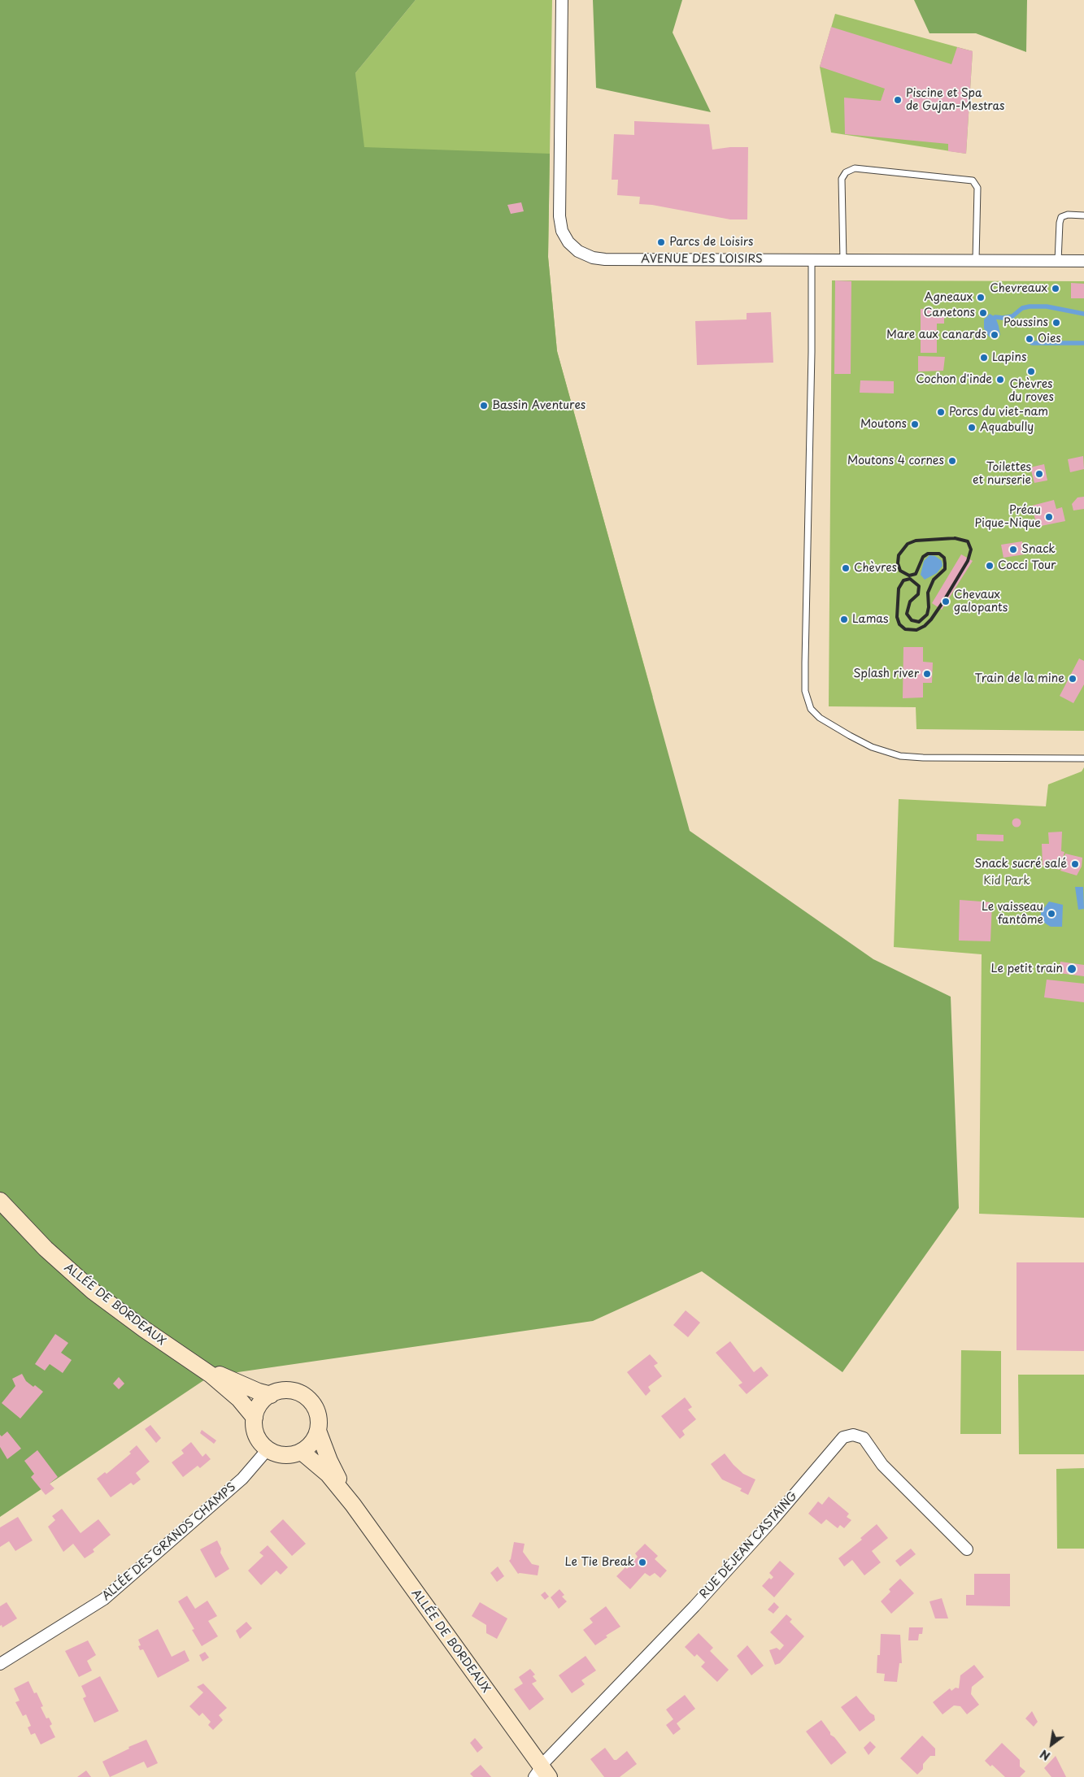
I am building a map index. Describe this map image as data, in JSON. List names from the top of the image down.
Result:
{
  "streets": {
    "main road": ["ALLÉE DE BORDEAUX"],
    "street": ["AVENUE DES LOISIRS", "ALLÉE DES GRANDS CHAMPS", "RUE DÉJEAN CASTAING"]
  },
  "crossings": [
    ["ALLÉE DE BORDEAUX", "ALLÉE DES GRANDS CHAMPS"],
    ["ALLÉE DE BORDEAUX", "RUE DÉJEAN CASTAING"]
  ],
  "parks": ["Kid Park"],
  "places": [
    "Piscine et Spa de Gujan-Mestras",
    "Parcs de Loisirs",
    "Chevreaux",
    "Agneaux",
    "Canetons",
    "Poussins",
    "Mare aux canards",
    "Oies",
    "Lapins",
    "Chèvres du roves",
    "Cochon d'inde",
    "Bassin Aventures",
    "Porcs du viet-nam",
    "Moutons",
    "Aquabully",
    "Moutons 4 cornes",
    "Toilettes et nurserie",
    "Préau Pique-Nique",
    "Snack",
    "Cocci Tour",
    "Chèvres",
    "Chevaux galopants",
    "Lamas",
    "Splash river",
    "Train de la mine",
    "Snack sucré salé",
    "Le vaisseau fantôme",
    "Le petit train",
    "Le Tie Break"
  ],
  "north": "bottom left"
}
